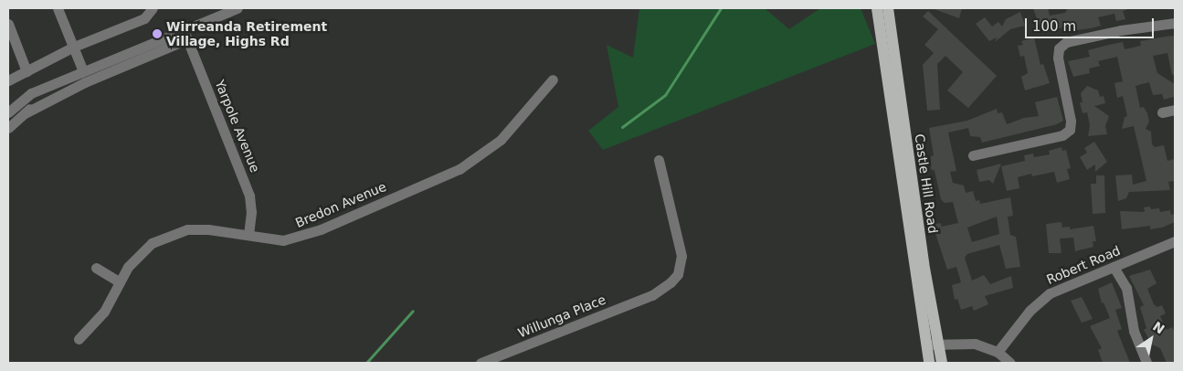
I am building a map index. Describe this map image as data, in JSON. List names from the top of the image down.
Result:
{
  "streets": {
    "main road": ["Castle Hill Road"],
    "street": [
      "Yarpole Avenue",
      "Bredon Avenue",
      "Robert Road",
      "Willunga Place"
    ]
  },
  "crossings": [
    ["Yarpole Avenue", "Bredon Avenue"]
  ],
  "places": ["Wirreanda Retirement Village, Highs Rd"],
  "scale_bar": "100 m",
  "north": "top right"
}
